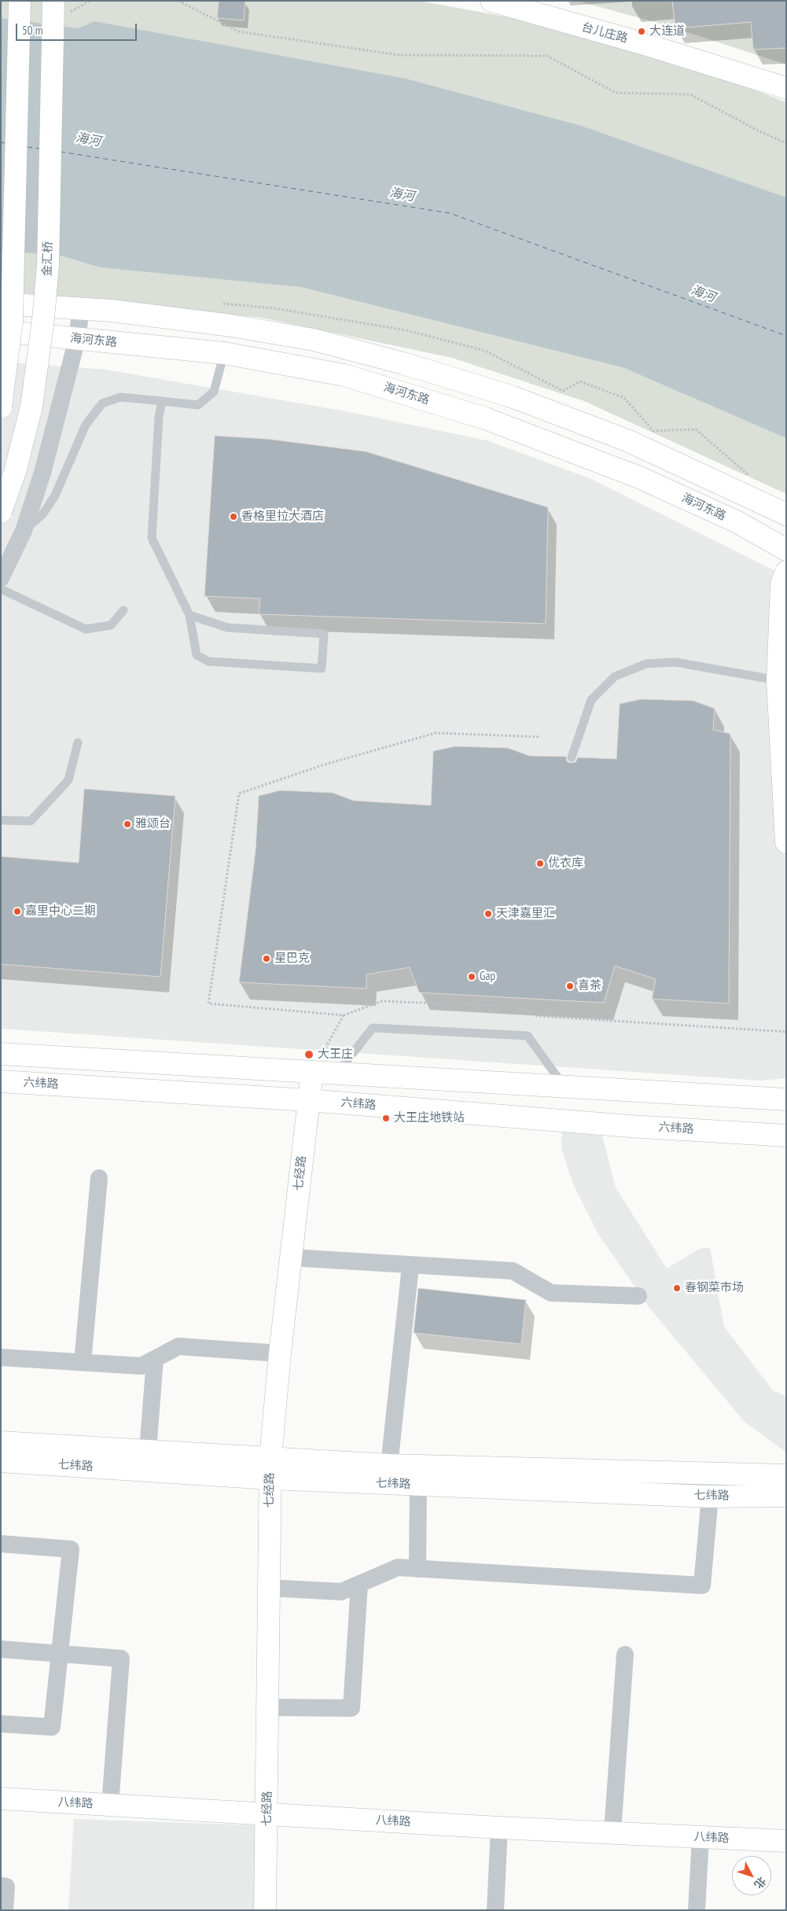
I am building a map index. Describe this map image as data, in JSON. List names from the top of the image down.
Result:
{
  "streets": {
    "main road": [
      "台儿庄路",
      "金汇桥",
      "海河东路",
      "六纬路",
      "七经路",
      "七纬路",
      "八纬路"
    ]
  },
  "crossings": [
    ["六纬路", "七经路"],
    ["七经路", "七纬路"],
    ["七经路", "八纬路"]
  ],
  "water": ["海河"],
  "places": [
    "大连道",
    "香格里拉大酒店",
    "雅颂台",
    "优衣库",
    "嘉里中心二期",
    "天津嘉里汇",
    "星巴克",
    "Gap",
    "喜茶",
    "大王庄",
    "大王庄地铁站",
    "春钢菜市场"
  ],
  "scale_bar": "50 m",
  "north": "bottom right"
}
